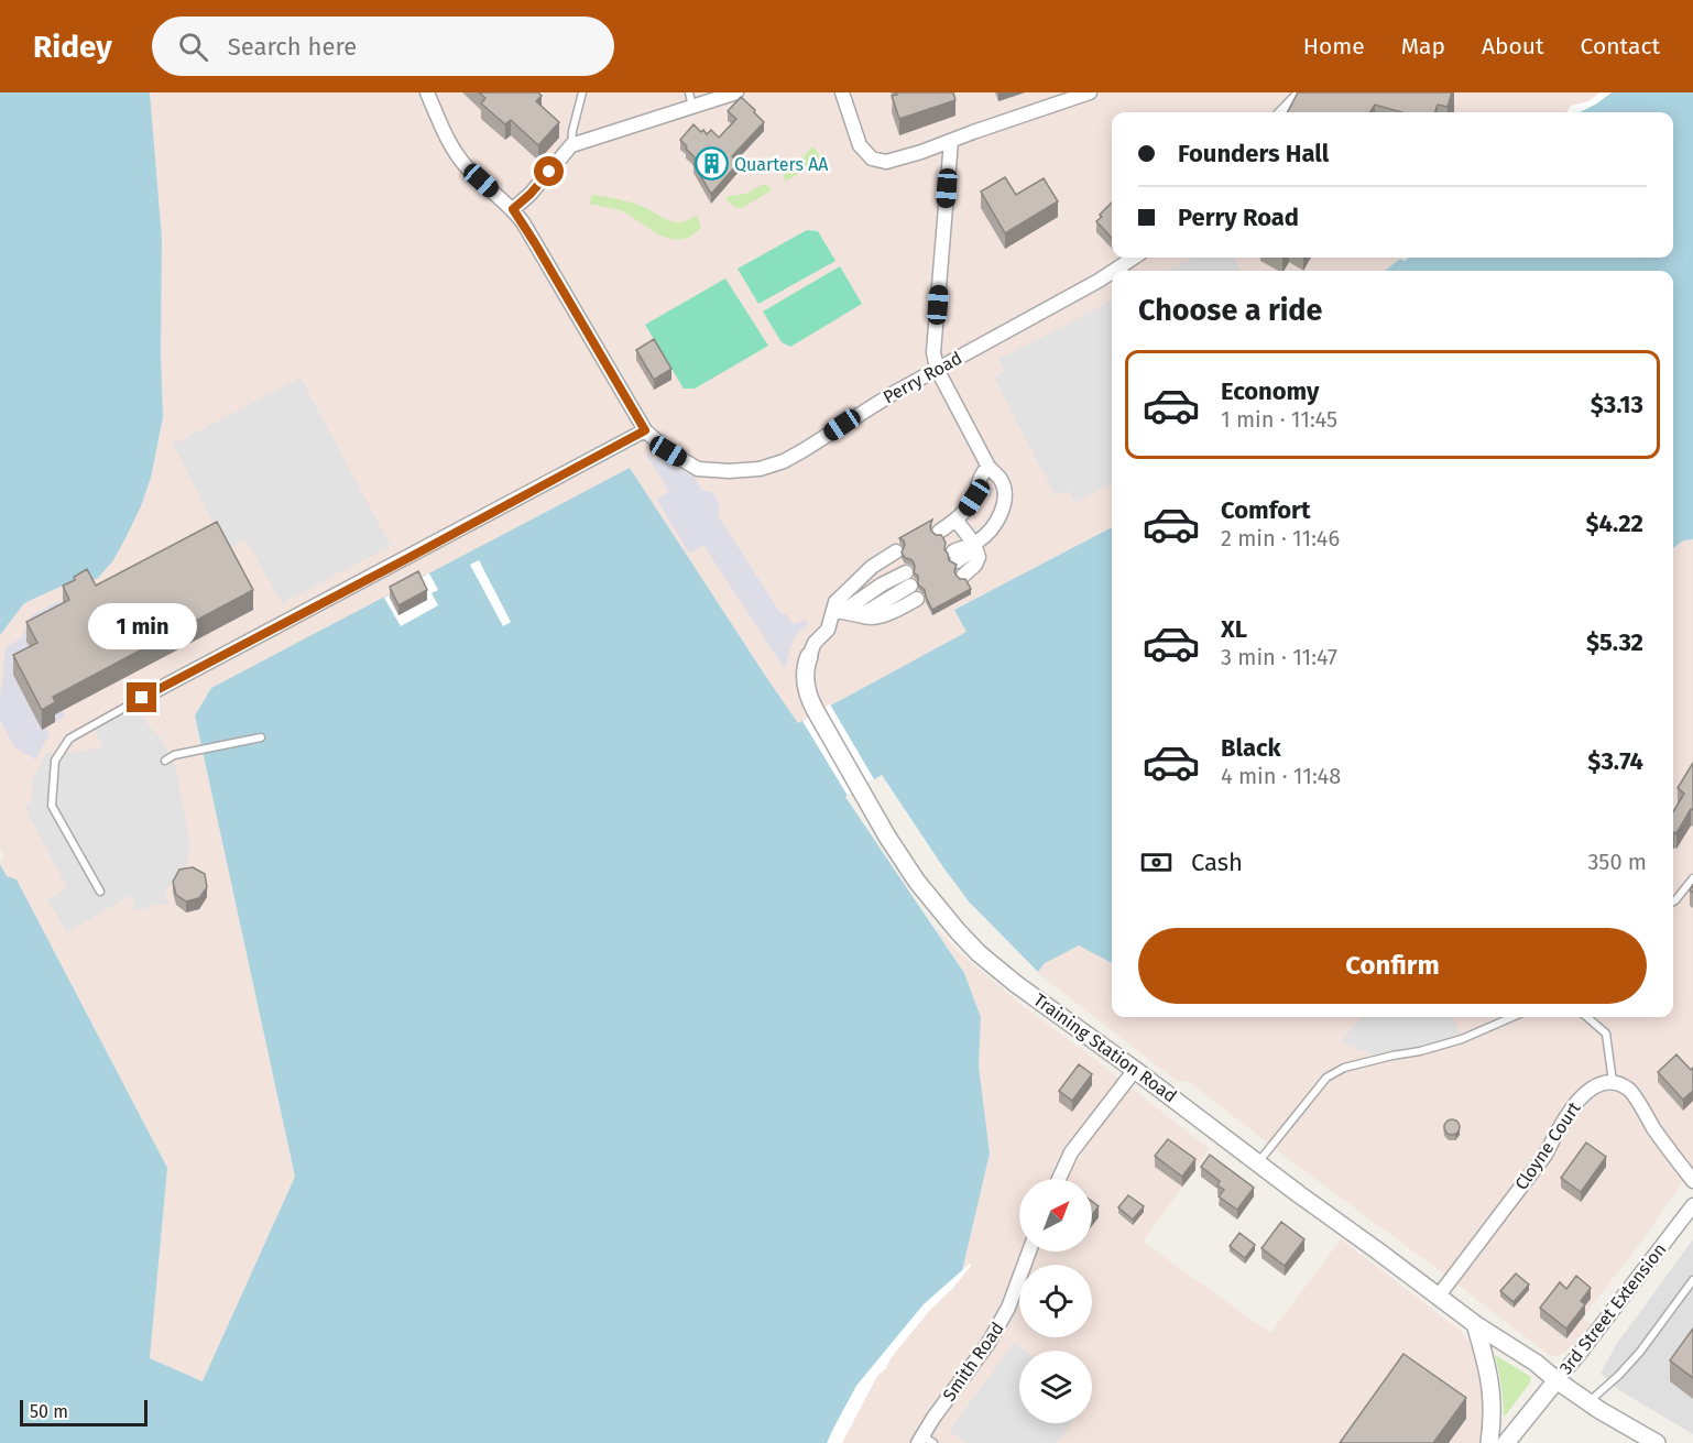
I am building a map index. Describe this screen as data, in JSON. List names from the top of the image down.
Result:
{
  "streets": {
    "street": [
      "Perry Road",
      "Training Station Road",
      "Cloyne Court",
      "3rd Street Extension",
      "Smith Road"
    ]
  },
  "crossings": [
    ["Training Station Road", "Cloyne Court"],
    ["Training Station Road", "3rd Street Extension"]
  ],
  "places": {
    "building": ["Quarters AA"]
  },
  "scale_bar": "50 m",
  "north": "top right",
  "page": {
    "header": "Ridey",
    "search": "Search here",
    "nav": [
      "Home",
      "Map",
      "About",
      "Contact"
    ],
    "banner": ["Founders Hall", "Perry Road"],
    "heading": "Choose a ride",
    "list": [
      {
        "name": "Economy",
        "note": "1 min · 11:45",
        "value": "$3.13"
      },
      {
        "name": "Comfort",
        "note": "2 min · 11:46",
        "value": "$4.22"
      },
      {
        "name": "XL",
        "note": "3 min · 11:47",
        "value": "$5.32"
      },
      {
        "name": "Black",
        "note": "4 min · 11:48",
        "value": "$3.74"
      }
    ],
    "bubble": "1 min",
    "pay": ["Cash", "350 m"],
    "buttons": "Confirm",
    "scale": "50 m"
  }
}
